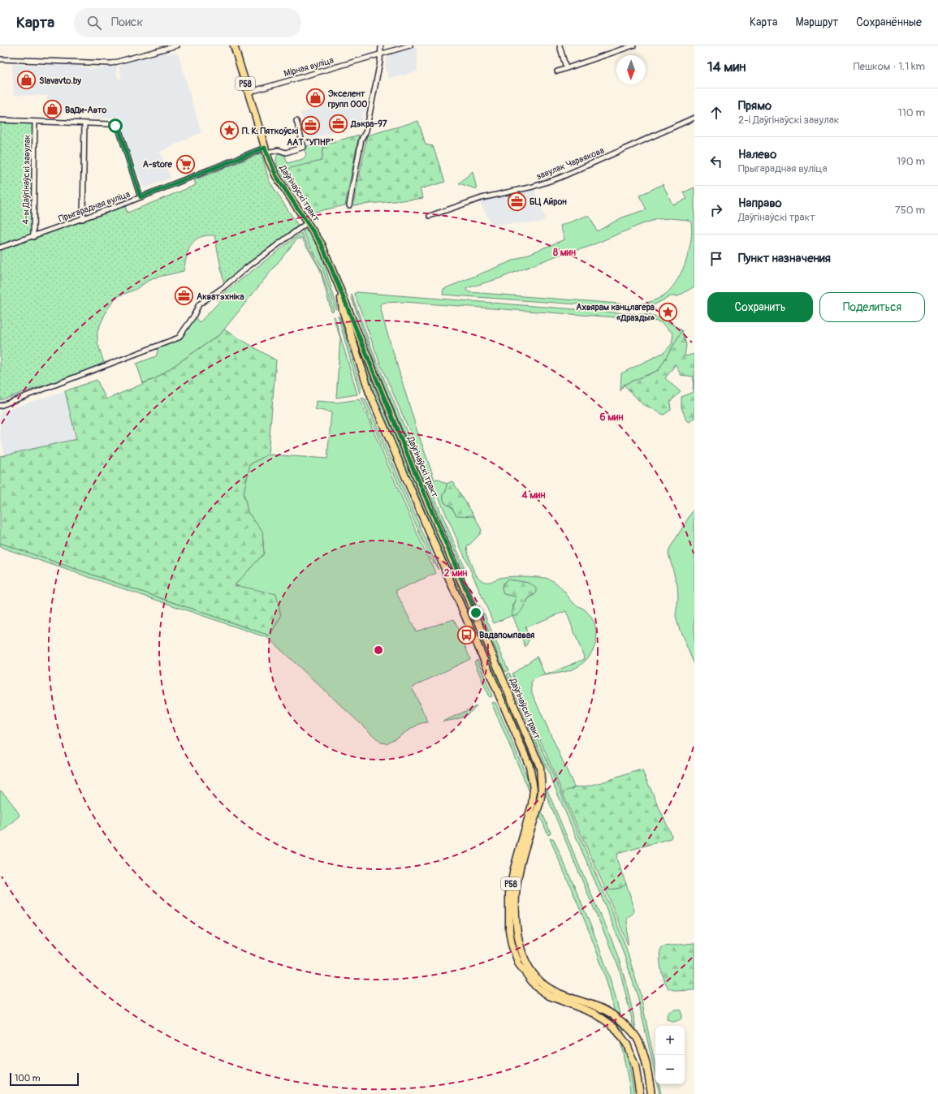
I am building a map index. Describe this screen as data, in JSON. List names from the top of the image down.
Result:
{
  "streets": {
    "main road": ["Р58", "Даўгінаўскі тракт"],
    "street": [
      "Мірная вуліца",
      "завулак Чарвякова",
      "4-ы Даўгінаўскі завулак",
      "Прыгарадная вуліца"
    ]
  },
  "crossings": [
    ["Мірная вуліца", "Даўгінаўскі тракт"],
    ["4-ы Даўгінаўскі завулак", "Прыгарадная вуліца"],
    ["Даўгінаўскі тракт", "Прыгарадная вуліца"]
  ],
  "places": {
    "shop": ["Slavavto.by", "Экселент групп ООО", "ВаДи-Авто"],
    "office": [
      "Дэкра-97",
      "ААТ “УПНР”",
      "БЦ Айрон",
      "Акватэхніка"
    ],
    "place": ["П. К. Пяткоўскі", "Ахвярам канцлагера «Дразды»"],
    "supermarket": ["А-store"],
    "bus stop": ["Вадапомпавая"]
  },
  "scale_bar": "100 m",
  "north": "bottom",
  "page": {
    "header": "Карта",
    "search": "Поиск",
    "nav": ["Карта", "Маршрут", "Сохранённые"],
    "heading": ["14 мин", "Пешком · 1.1 km"],
    "list": [
      ["Прямо", "2-і Даўгінаўскі завулак", "110 m"],
      ["Налево", "Прыгарадная вуліца", "190 m"],
      ["Направо", "Даўгінаўскі тракт", "750 m"],
      "Пункт назначения"
    ],
    "buttons": ["Сохранить", "Поделиться"],
    "map_buttons": ["+", "−"],
    "scale": "100 m"
  },
  "rings": [
    "8 мин",
    "6 мин",
    "4 мин",
    "2 мин"
  ]
}
